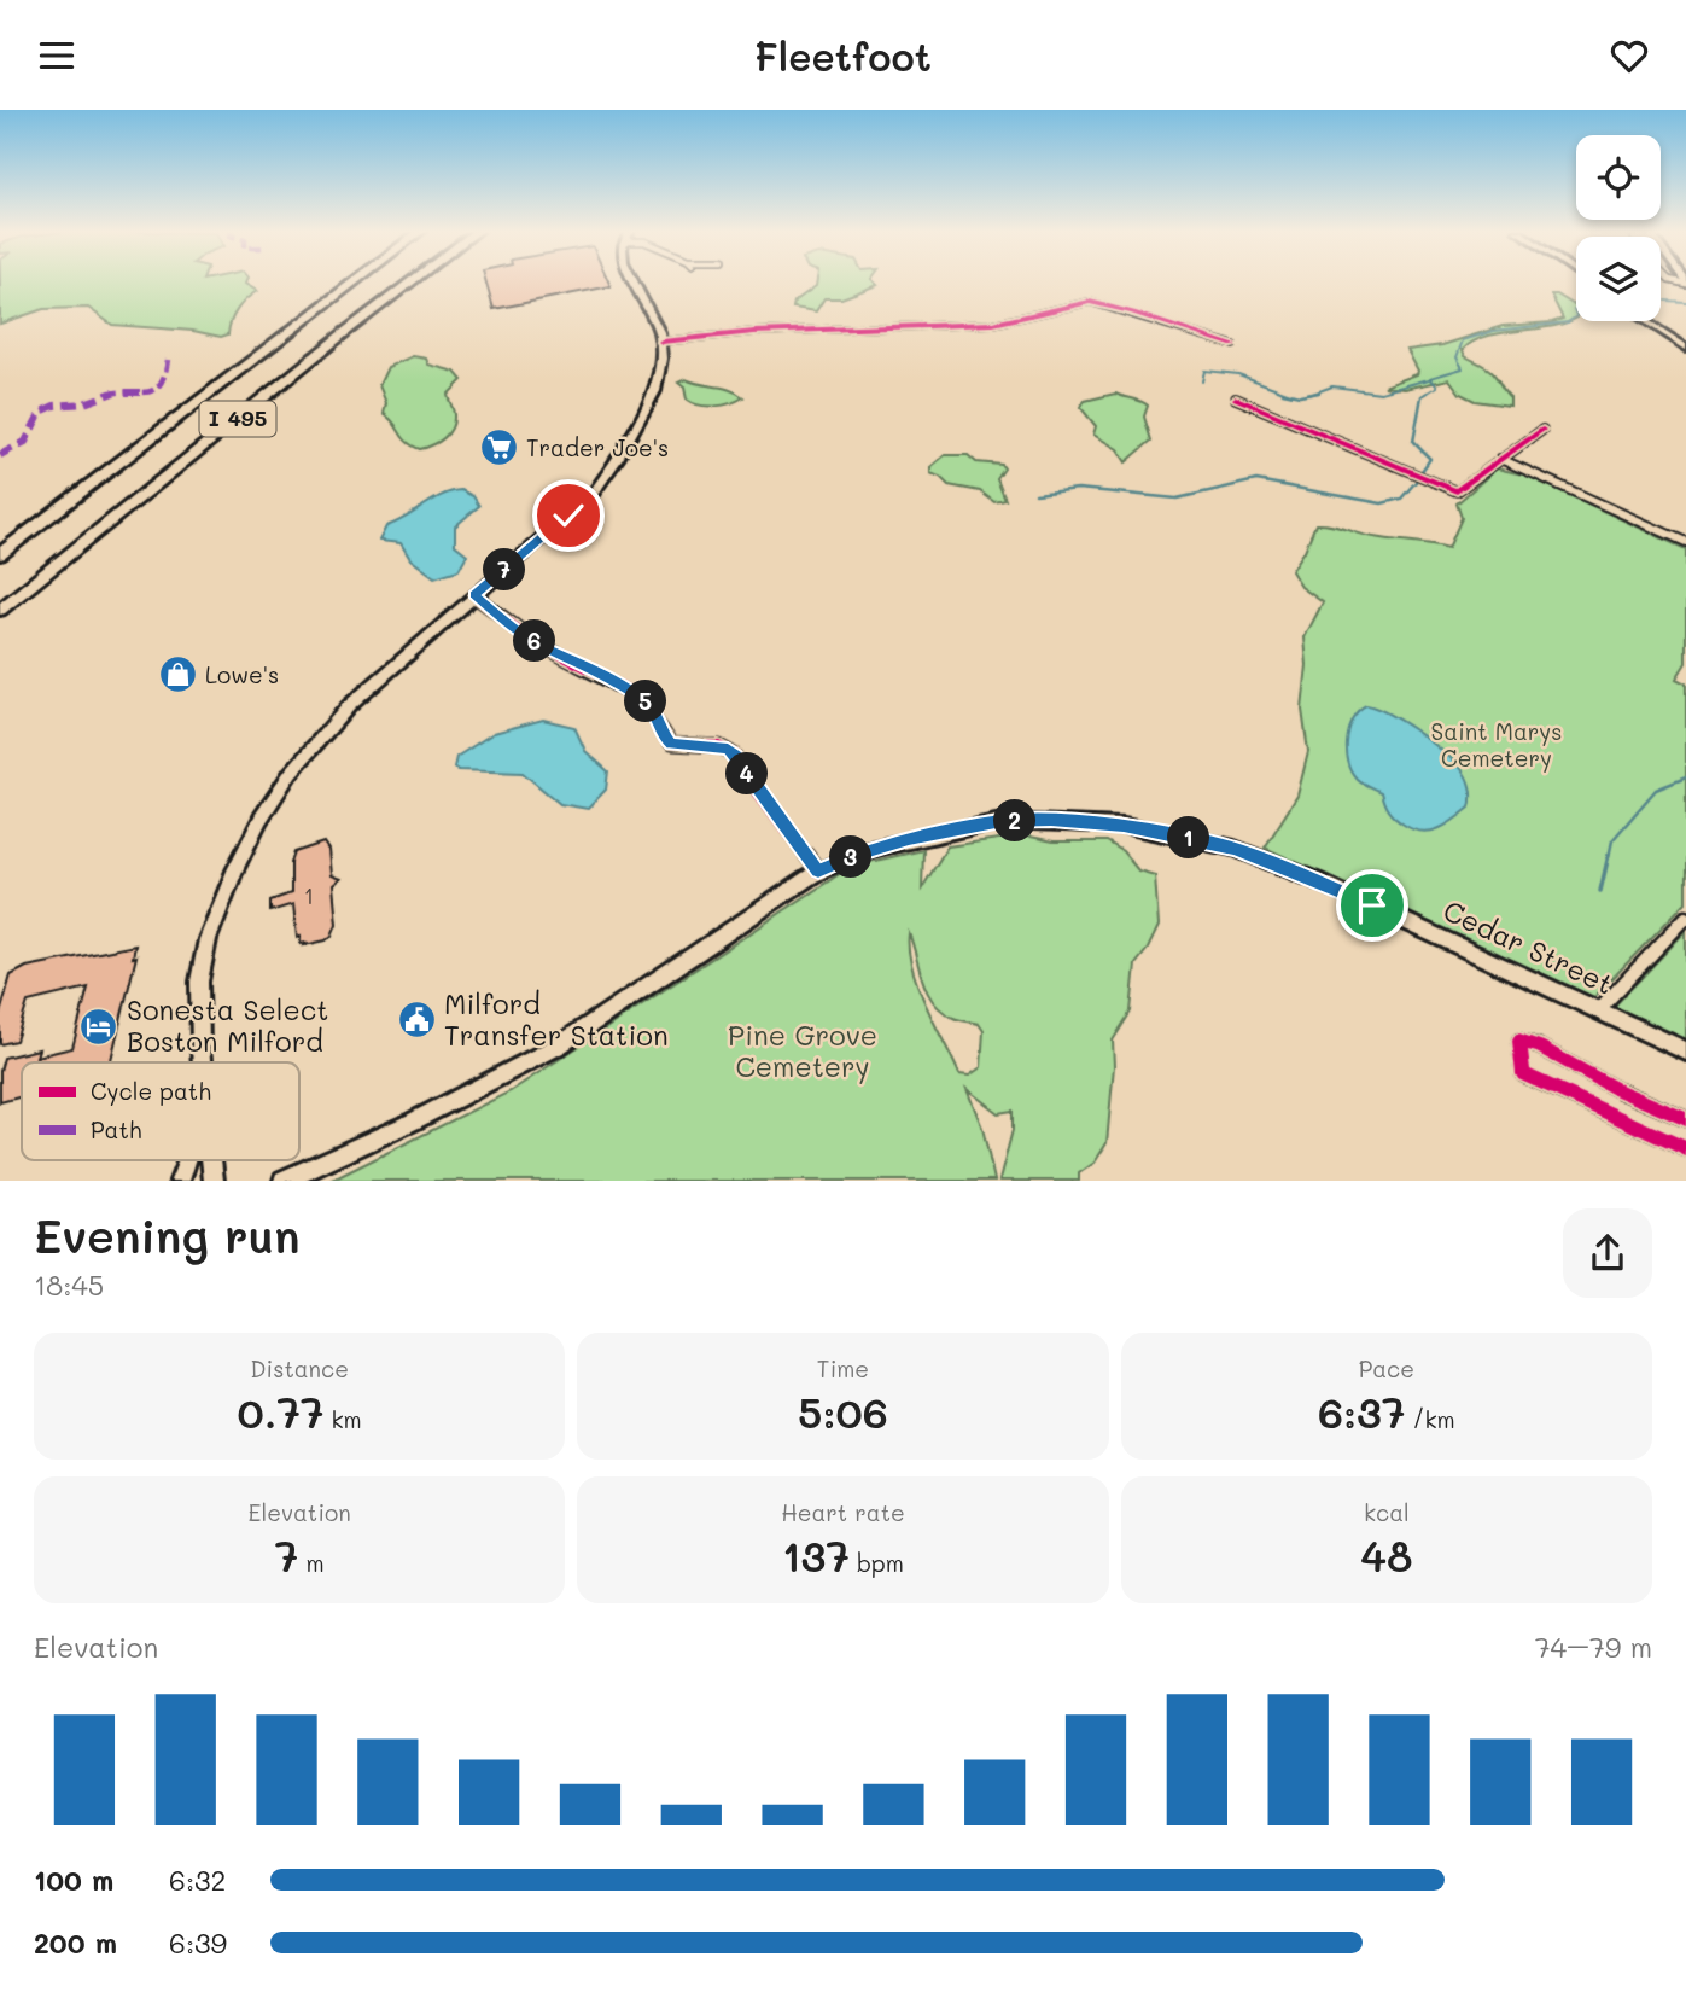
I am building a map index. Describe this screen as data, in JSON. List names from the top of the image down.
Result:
{
  "streets": {
    "highway": ["I 495"],
    "main road": ["Cedar Street"]
  },
  "parks": ["Saint Marys Cemetery", "Pine Grove Cemetery"],
  "places": {
    "supermarket": ["Trader Joe's"],
    "shop": ["Lowe's"],
    "public building": ["Milford Transfer Station"],
    "hotel": ["Sonesta Select Boston Milford"]
  },
  "house_numbers": ["1"],
  "legend": ["Cycle path", "Path"],
  "page": {
    "header": "Fleetfoot",
    "pins": [
      "7",
      "6",
      "5",
      "4",
      "2",
      "1",
      "3"
    ],
    "heading": ["Evening run", "18:45"],
    "stats": [
      ["Distance", "0.77 km"],
      ["Time", "5:06"],
      ["Pace", "6:37 /km"],
      ["Elevation", "7 m"],
      ["Heart rate", "137 bpm"],
      ["kcal", "48"]
    ],
    "chart": ["Elevation", "74–79 m"],
    "list": [
      {
        "name": "100 m",
        "note": "6:32"
      },
      {
        "name": "200 m",
        "note": "6:39"
      }
    ]
  }
}
